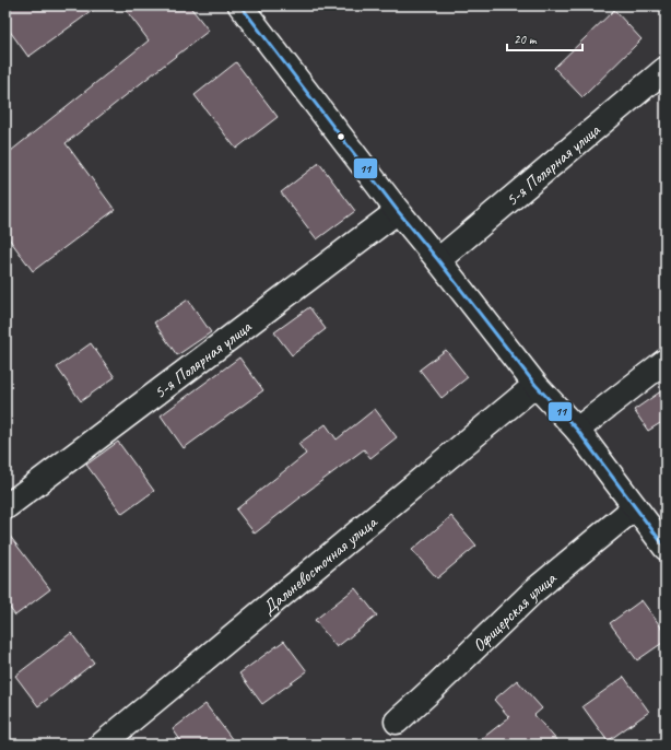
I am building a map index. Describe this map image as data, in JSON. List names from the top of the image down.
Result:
{
  "streets": {
    "street": ["5-я Полярная улица", "Дальневосточная улица", "Офицерская улица"]
  },
  "lines": ["transit line 11"],
  "scale_bar": "20 m"
}
